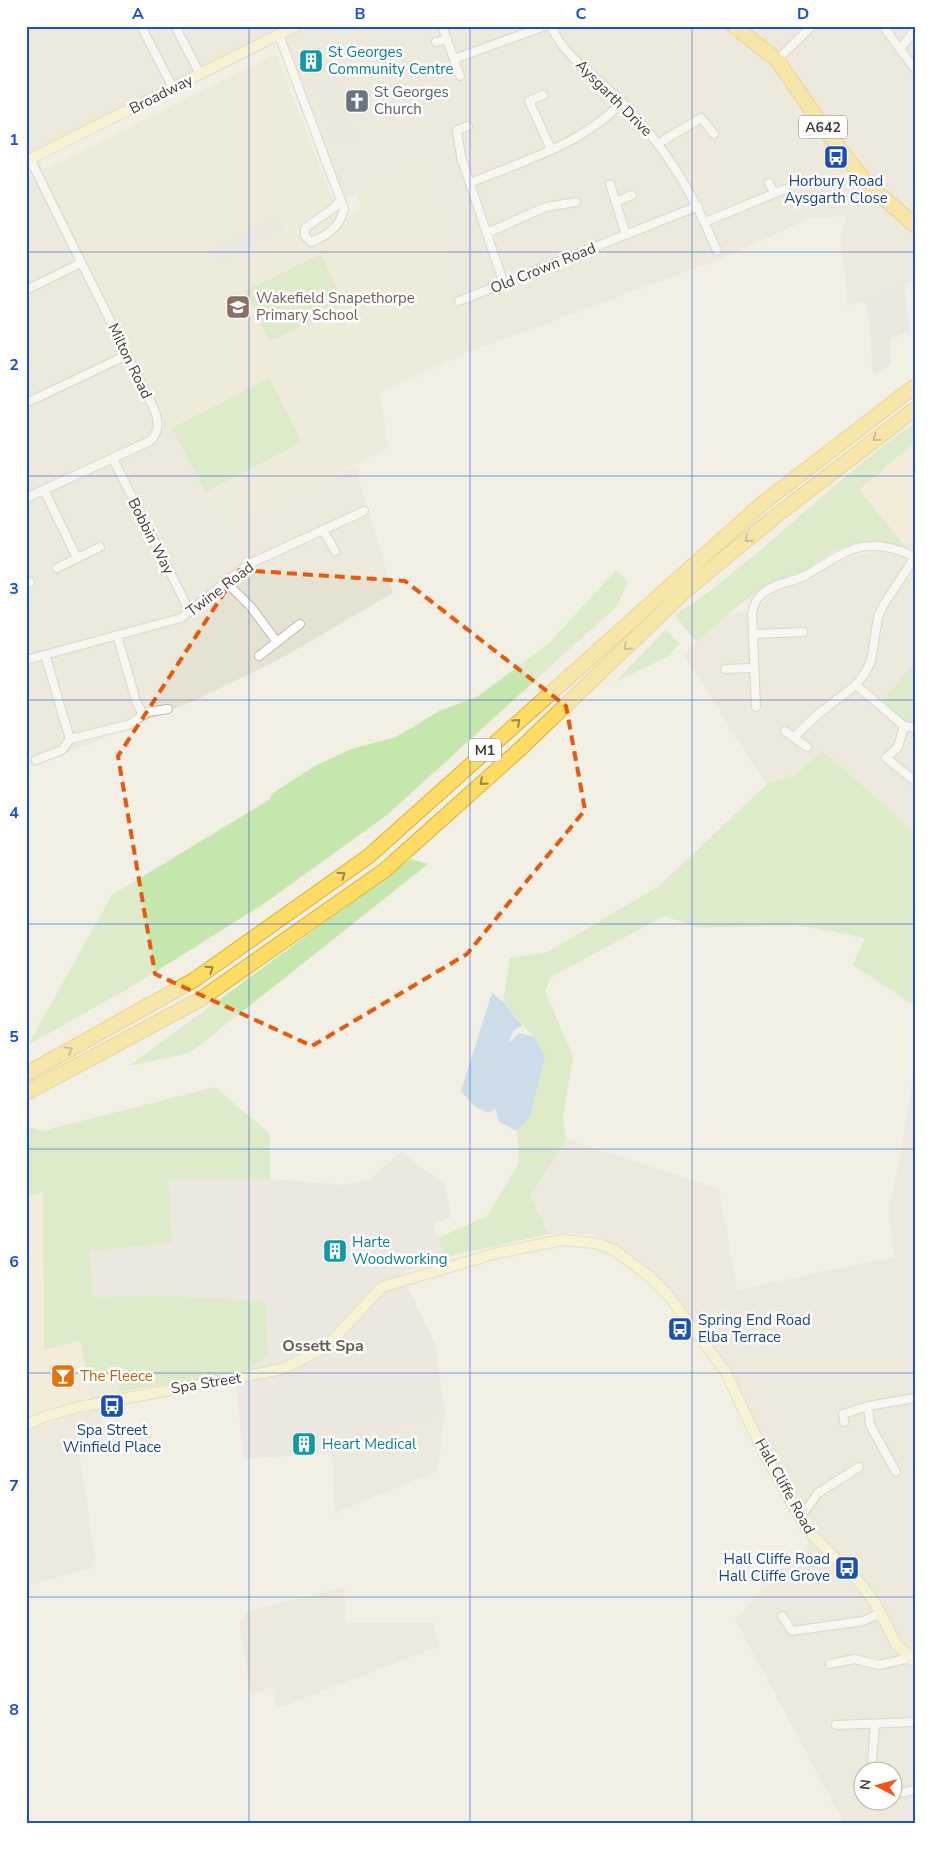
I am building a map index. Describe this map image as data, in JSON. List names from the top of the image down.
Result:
{
  "streets": {
    "highway": ["A642", "M1"],
    "street": [
      "Broadway",
      "Aysgarth Drive",
      "Old Crown Road",
      "Milton Road",
      "Bobbin Way",
      "Twine Road",
      "Spa Street",
      "Hall Cliffe Road"
    ]
  },
  "crossings": [
    ["Broadway", "Milton Road"],
    ["Aysgarth Drive", "Old Crown Road"],
    ["Milton Road", "Bobbin Way"],
    ["Bobbin Way", "Twine Road"],
    ["Spa Street", "Hall Cliffe Road"]
  ],
  "districts": ["Ossett Spa"],
  "places": {
    "building": ["St Georges Community Centre", "Harte Woodworking", "Heart Medical"],
    "church": ["St Georges Church"],
    "bus stop": [
      "Horbury Road Aysgarth Close",
      "Spring End Road Elba Terrace",
      "Spa Street Winfield Place",
      "Hall Cliffe Road Hall Cliffe Grove"
    ],
    "school or university": ["Wakefield Snapethorpe Primary School"],
    "bar": ["The Fleece"]
  },
  "north": "left",
  "grid": {
    "columns": [
      "A",
      "B",
      "C",
      "D"
    ],
    "rows": [
      "1",
      "2",
      "3",
      "4",
      "5",
      "6",
      "7",
      "8"
    ]
  }
}
